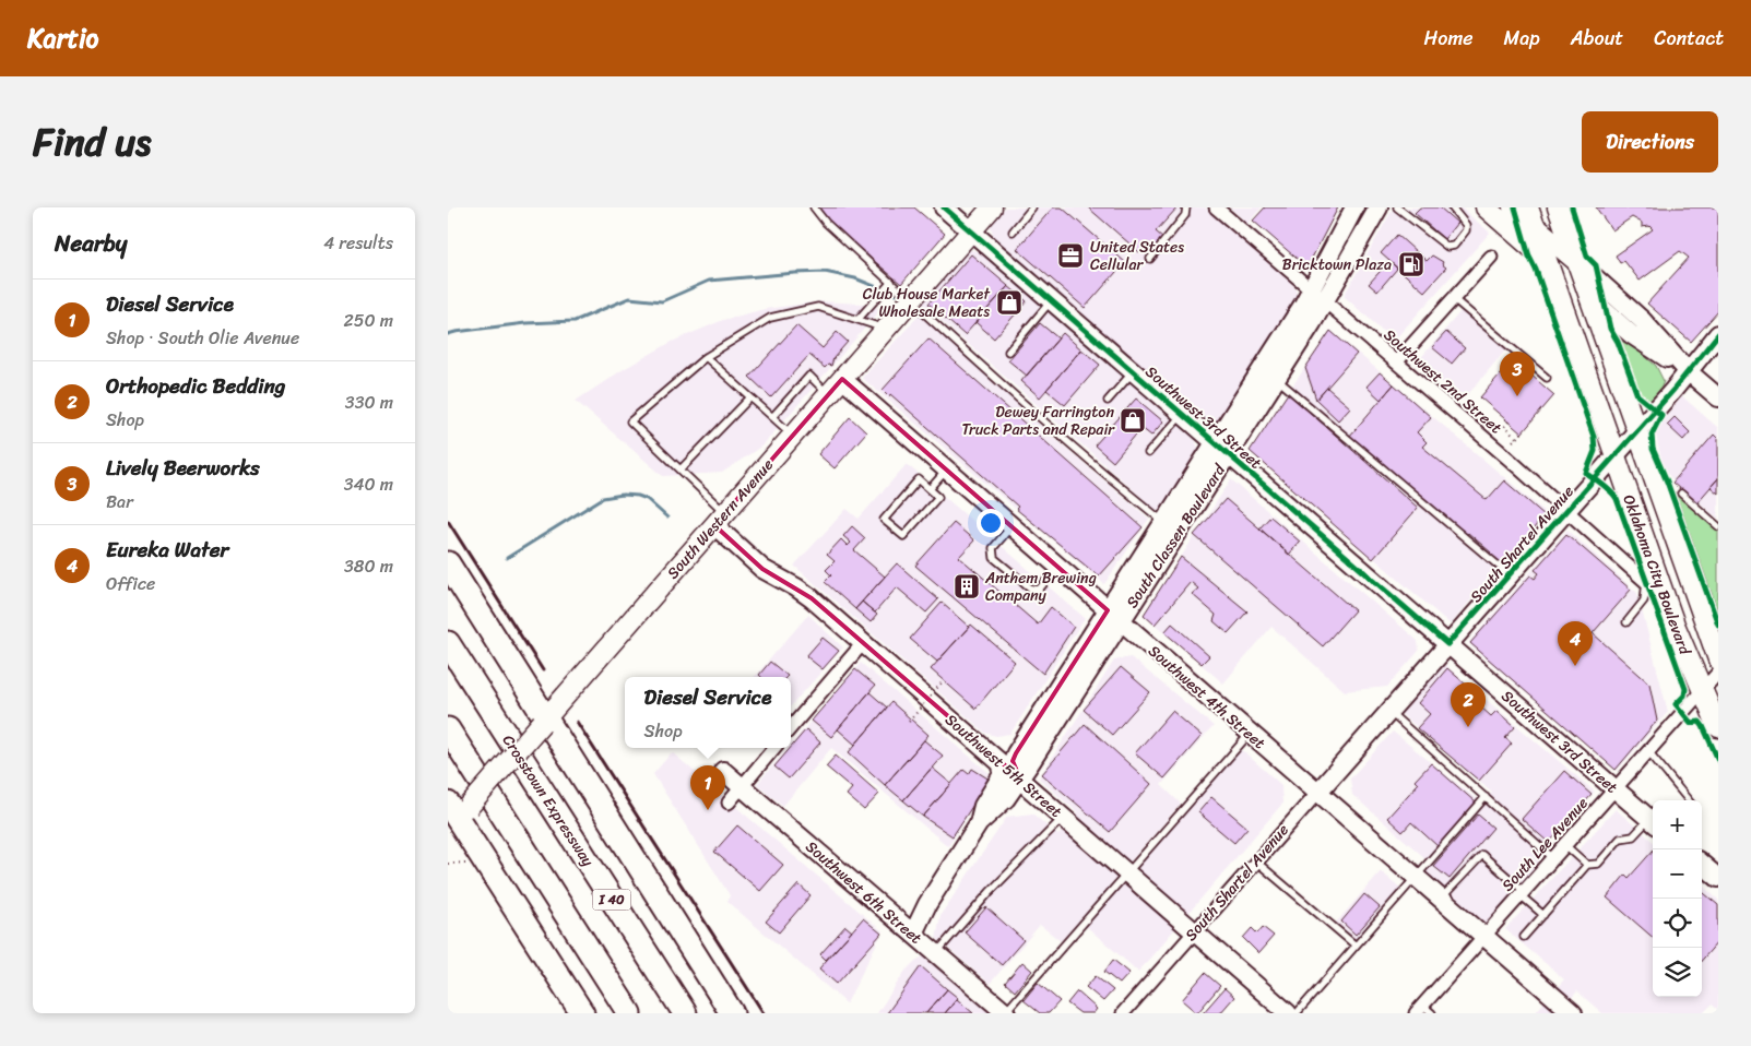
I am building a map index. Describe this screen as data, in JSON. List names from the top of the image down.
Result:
{
  "streets": {
    "highway": ["Crosstown Expressway", "I 40"],
    "main road": ["South Western Avenue", "Oklahoma City Boulevard"],
    "street": [
      "Southwest 2nd Street",
      "Southwest 3rd Street",
      "South Classen Boulevard",
      "South Shartel Avenue",
      "Southwest 4th Street",
      "Southwest 5th Street",
      "South Lee Avenue",
      "Southwest 6th Street"
    ]
  },
  "crossings": [
    ["Southwest 2nd Street", "South Classen Boulevard"],
    ["Southwest 2nd Street", "South Shartel Avenue"],
    ["Southwest 3rd Street", "South Western Avenue"],
    ["Southwest 3rd Street", "South Classen Boulevard"],
    ["Southwest 3rd Street", "South Shartel Avenue"],
    ["Southwest 3rd Street", "South Lee Avenue"],
    ["South Western Avenue", "Southwest 4th Street"],
    ["South Western Avenue", "Southwest 5th Street"],
    ["South Classen Boulevard", "Southwest 4th Street"],
    ["South Classen Boulevard", "Southwest 5th Street"],
    ["South Classen Boulevard", "Southwest 6th Street"],
    ["South Shartel Avenue", "Oklahoma City Boulevard"],
    ["South Shartel Avenue", "Southwest 4th Street"],
    ["South Shartel Avenue", "Southwest 5th Street"],
    ["Oklahoma City Boulevard", "South Lee Avenue"],
    ["Southwest 4th Street", "South Lee Avenue"]
  ],
  "places": {
    "office": ["United States Cellular"],
    "fuel station": ["Bricktown Plaza"],
    "shop": ["Club House Market Wholesale Meats", "Dewey Farrington Truck Parts and Repair"],
    "building": ["Anthem Brewing Company"]
  },
  "page": {
    "header": "Kartio",
    "nav": [
      "Home",
      "Map",
      "About",
      "Contact"
    ],
    "title": "Find us",
    "buttons": "Directions",
    "heading": ["Nearby", "4 results"],
    "list": [
      {
        "mark": "1",
        "name": "Diesel Service",
        "note": "Shop · South Olie Avenue",
        "value": "250 m"
      },
      {
        "mark": "2",
        "name": "Orthopedic Bedding",
        "note": "Shop",
        "value": "330 m"
      },
      {
        "mark": "3",
        "name": "Lively Beerworks",
        "note": "Bar",
        "value": "340 m"
      },
      {
        "mark": "4",
        "name": "Eureka Water",
        "note": "Office",
        "value": "380 m"
      }
    ],
    "pins": [
      "3",
      "4",
      "2",
      "1"
    ],
    "popup": ["Diesel Service", "Shop"],
    "map_buttons": ["+", "−"]
  }
}
